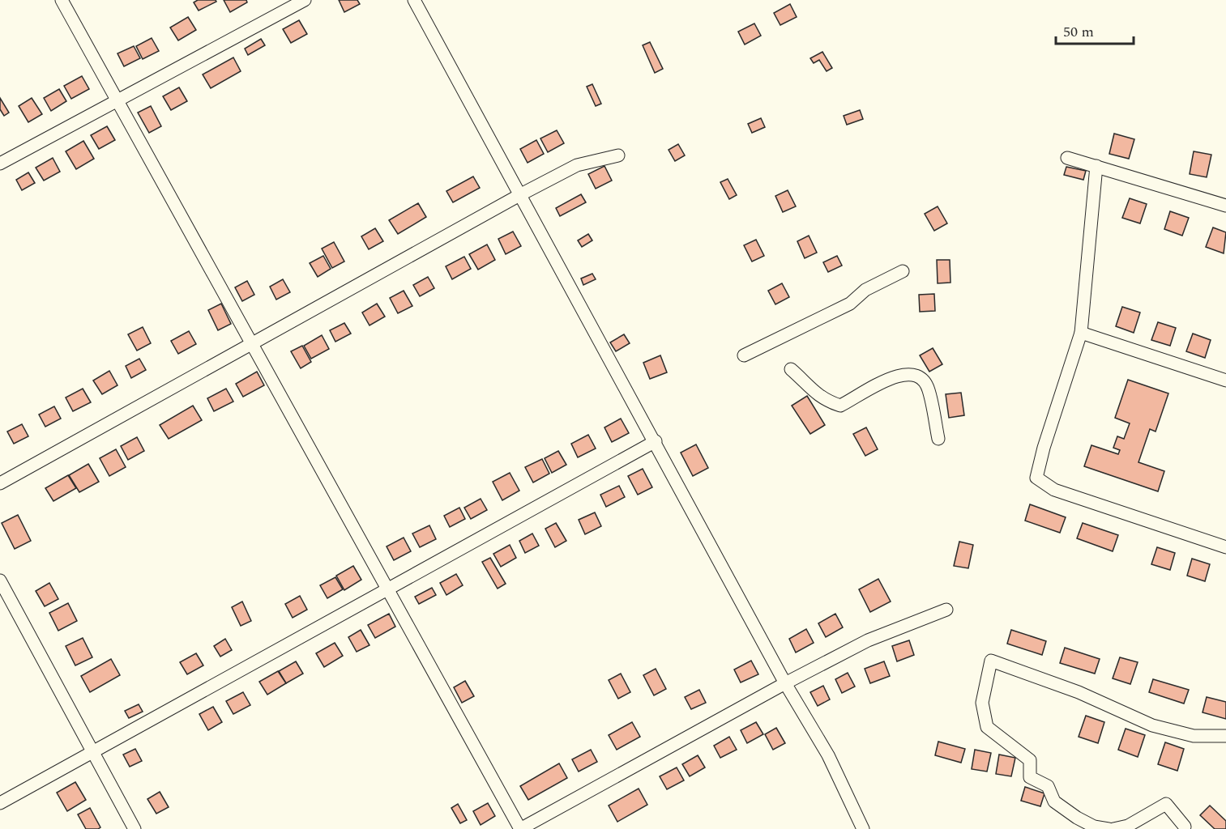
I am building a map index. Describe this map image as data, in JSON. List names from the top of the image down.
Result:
{
  "scale_bar": "50 m"
}
